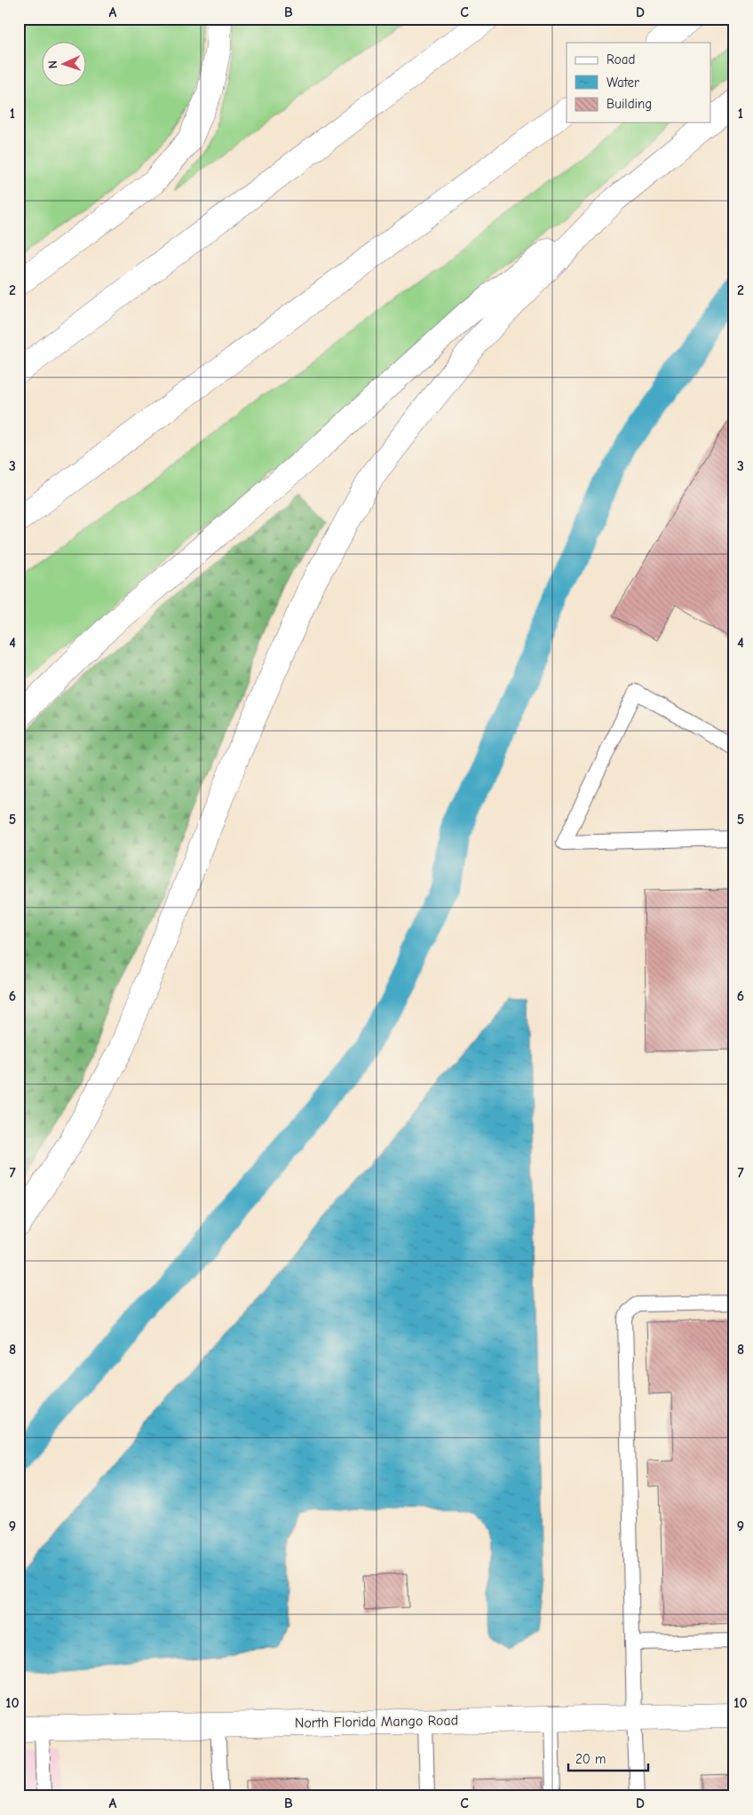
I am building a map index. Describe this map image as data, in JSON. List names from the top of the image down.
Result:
{
  "streets": {
    "main road": ["North Florida Mango Road"]
  },
  "legend": ["Road", "Water", "Building"],
  "scale_bar": "20 m",
  "north": "left",
  "grid": {
    "columns": [
      "A",
      "B",
      "C",
      "D"
    ],
    "rows": [
      "1",
      "2",
      "3",
      "4",
      "5",
      "6",
      "7",
      "8",
      "9",
      "10"
    ]
  }
}
